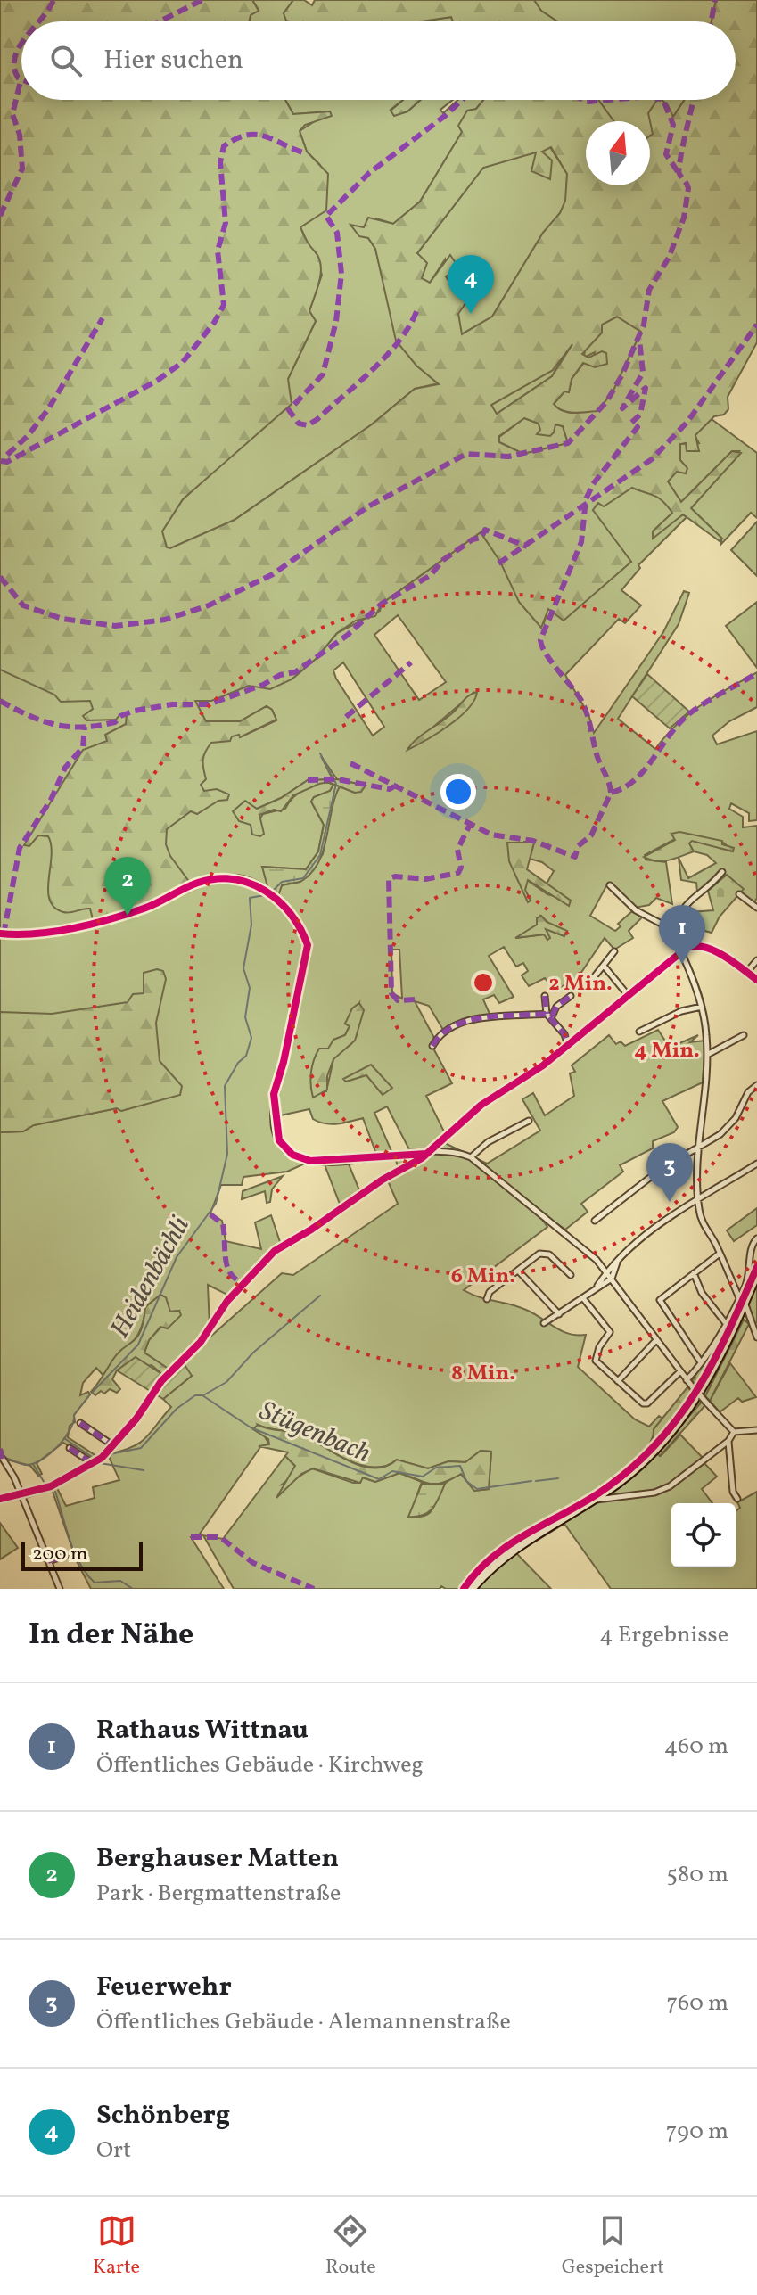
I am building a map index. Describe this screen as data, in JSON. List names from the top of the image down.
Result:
{
  "water": ["Heidenbächli", "Stügenbach"],
  "scale_bar": "200 m",
  "north": "top",
  "page": {
    "search": "Hier suchen",
    "pins": [
      "4",
      "2",
      "1",
      "3"
    ],
    "scale": "200 m",
    "heading": ["In der Nähe", "4 Ergebnisse"],
    "list": [
      {
        "mark": "1",
        "name": "Rathaus Wittnau",
        "note": "Öffentliches Gebäude · Kirchweg",
        "value": "460 m"
      },
      {
        "mark": "2",
        "name": "Berghauser Matten",
        "note": "Park · Bergmattenstraße",
        "value": "580 m"
      },
      {
        "mark": "3",
        "name": "Feuerwehr",
        "note": "Öffentliches Gebäude · Alemannenstraße",
        "value": "760 m"
      },
      {
        "mark": "4",
        "name": "Schönberg",
        "note": "Ort",
        "value": "790 m"
      }
    ],
    "nav": ["Karte", "Route", "Gespeichert"]
  },
  "rings": [
    "2 Min.",
    "4 Min.",
    "6 Min.",
    "8 Min."
  ]
}
